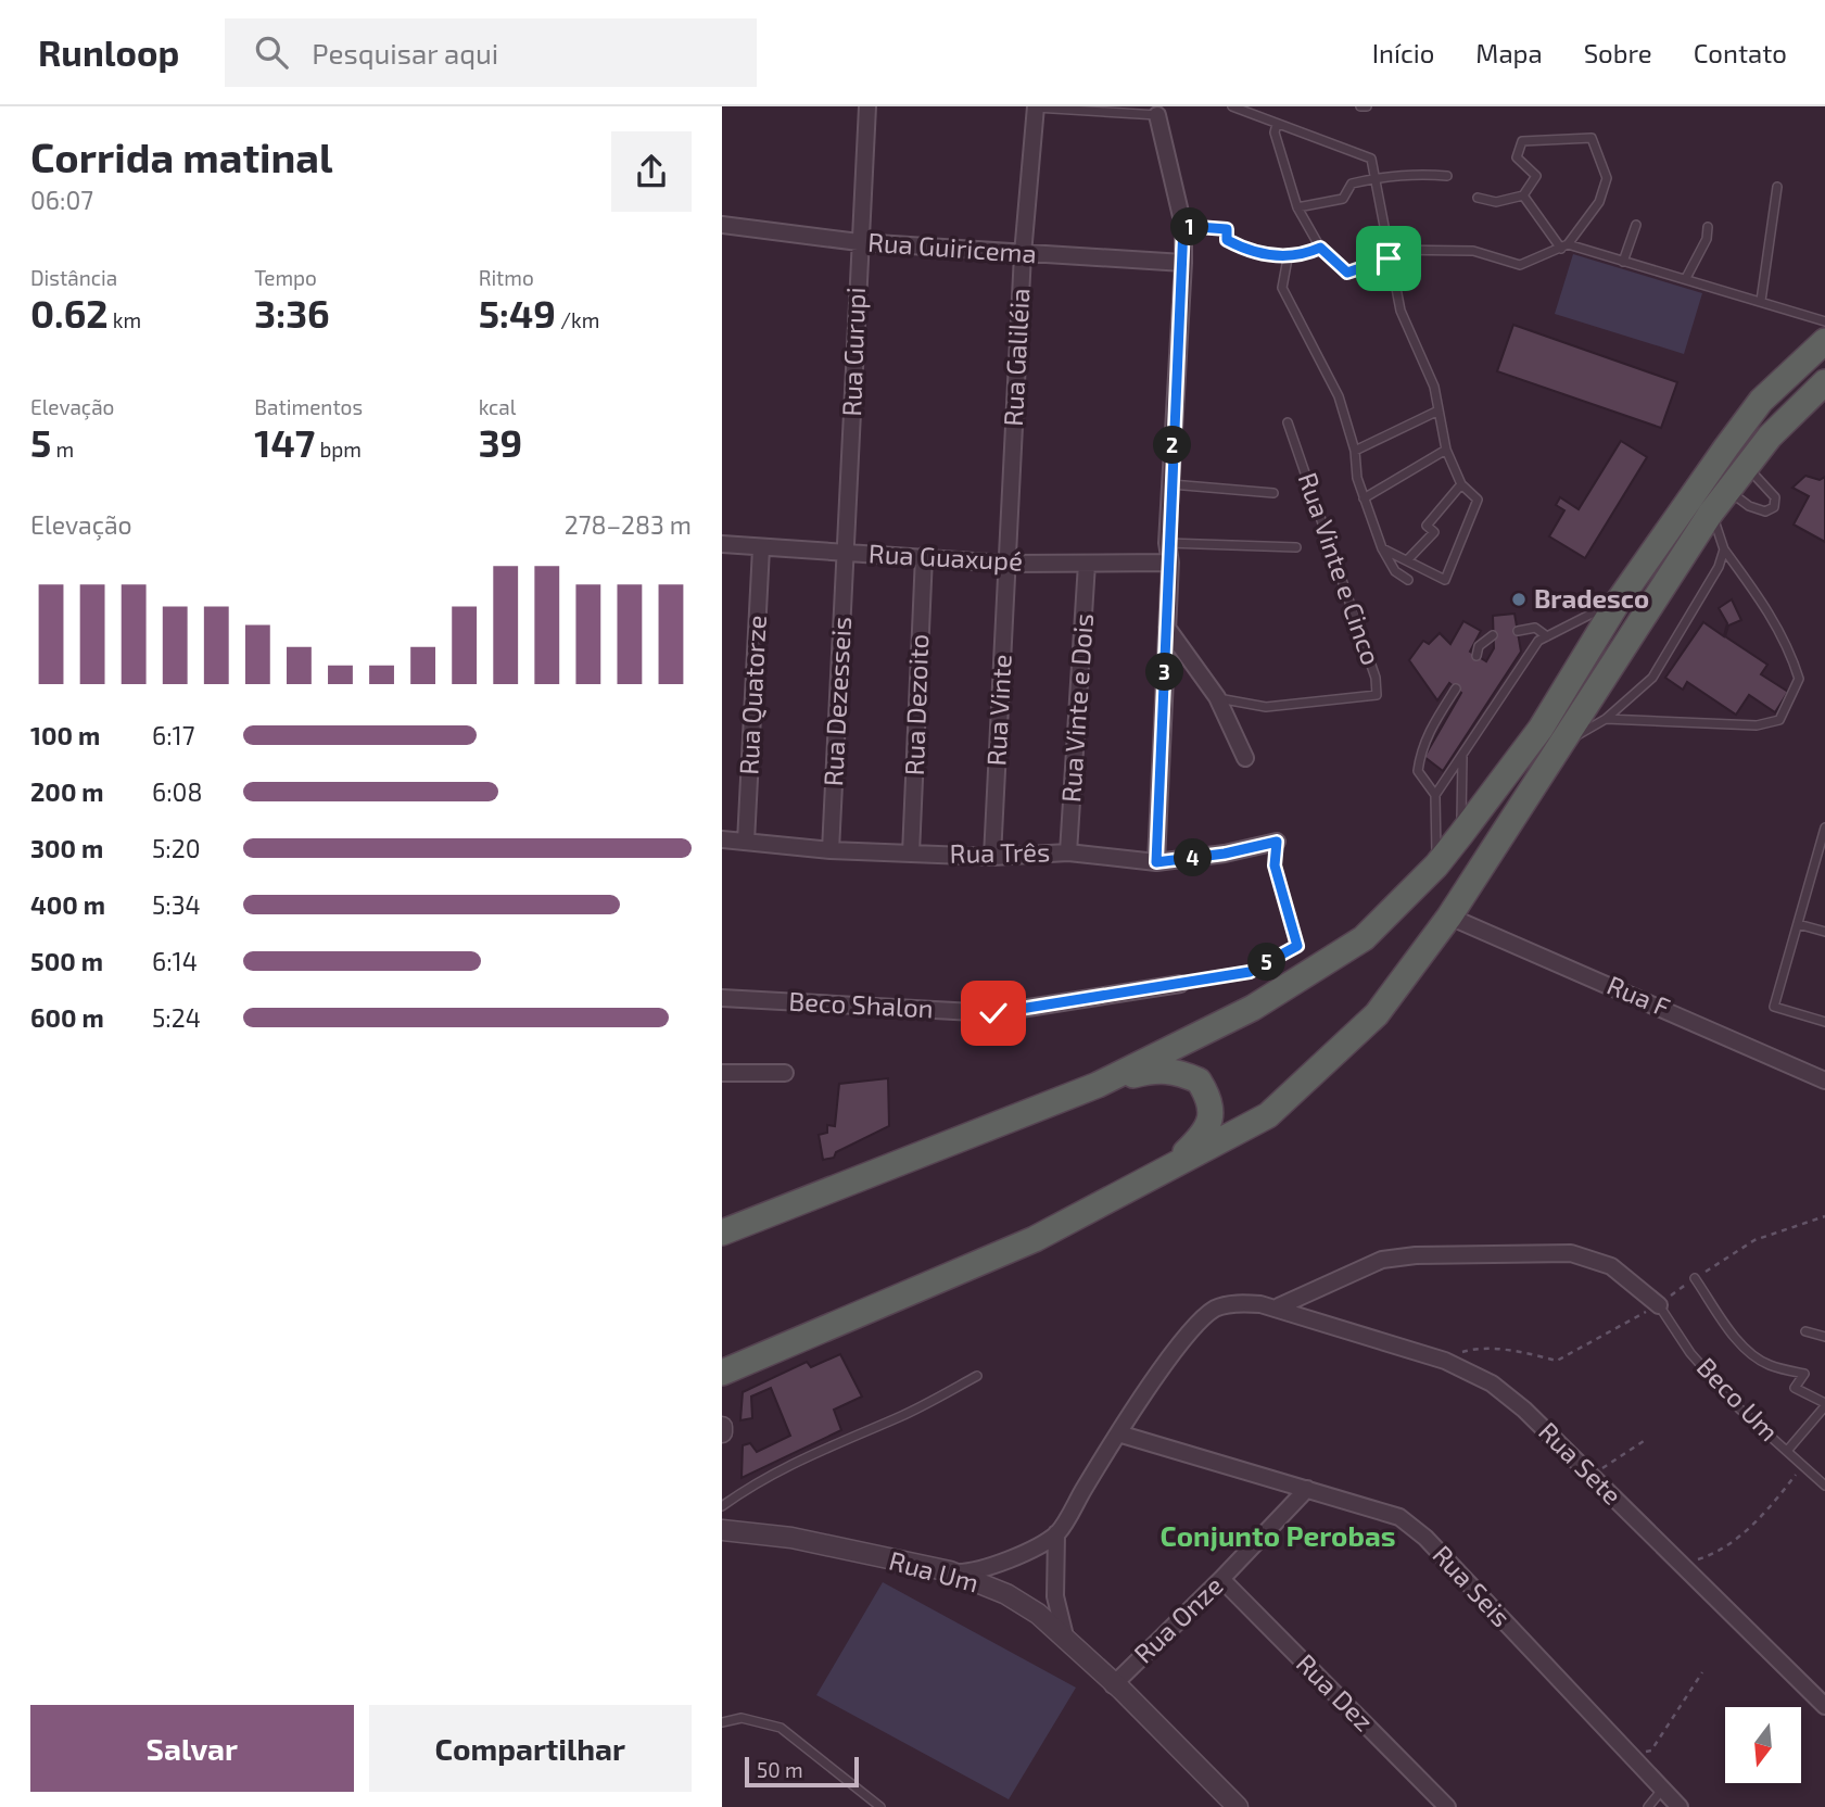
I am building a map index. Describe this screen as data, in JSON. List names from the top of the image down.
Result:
{
  "streets": {
    "street": [
      "Rua Guiricema",
      "Rua Gurupi",
      "Rua Galiléia",
      "Rua Guaxupé",
      "Rua Quatorze",
      "Rua Dezesseis",
      "Rua Dezoito",
      "Rua Vinte e Dois",
      "Rua Vinte",
      "Rua Três",
      "Rua F",
      "Beco Shalon",
      "Rua Sete",
      "Rua Um",
      "Rua Seis",
      "Rua Onze",
      "Rua Dez"
    ],
    "lane": ["Rua Vinte e Cinco", "Beco Um"]
  },
  "crossings": [
    ["Rua Guiricema", "Rua Gurupi"],
    ["Rua Guiricema", "Rua Galiléia"],
    ["Rua Gurupi", "Rua Guaxupé"],
    ["Rua Gurupi", "Rua Dezesseis"],
    ["Rua Galiléia", "Rua Guaxupé"],
    ["Rua Galiléia", "Rua Vinte"],
    ["Rua Guaxupé", "Rua Quatorze"],
    ["Rua Guaxupé", "Rua Dezesseis"],
    ["Rua Guaxupé", "Rua Dezoito"],
    ["Rua Guaxupé", "Rua Vinte e Dois"],
    ["Rua Guaxupé", "Rua Vinte"],
    ["Rua Quatorze", "Rua Três"],
    ["Rua Dezesseis", "Rua Três"],
    ["Rua Dezoito", "Rua Três"],
    ["Rua Vinte e Dois", "Rua Três"],
    ["Rua Vinte", "Rua Três"],
    ["Beco Um", "Rua Sete"],
    ["Rua Sete", "Rua Um"],
    ["Rua Sete", "Rua Seis"],
    ["Rua Um", "Rua Onze"],
    ["Rua Seis", "Rua Onze"],
    ["Rua Onze", "Rua Dez"]
  ],
  "districts": ["Conjunto Perobas"],
  "places": ["Bradesco"],
  "scale_bar": "50 m",
  "north": "bottom",
  "page": {
    "header": "Runloop",
    "search": "Pesquisar aqui",
    "nav": [
      "Início",
      "Mapa",
      "Sobre",
      "Contato"
    ],
    "heading": ["Corrida matinal", "06:07"],
    "pins": [
      "1",
      "2",
      "3",
      "4",
      "5"
    ],
    "stats": [
      ["Distância", "0.62 km"],
      ["Tempo", "3:36"],
      ["Ritmo", "5:49 /km"],
      ["Elevação", "5 m"],
      ["Batimentos", "147 bpm"],
      ["kcal", "39"]
    ],
    "chart": ["Elevação", "278–283 m"],
    "list": [
      {
        "name": "100 m",
        "note": "6:17"
      },
      {
        "name": "200 m",
        "note": "6:08"
      },
      {
        "name": "300 m",
        "note": "5:20"
      },
      {
        "name": "400 m",
        "note": "5:34"
      },
      {
        "name": "500 m",
        "note": "6:14"
      },
      {
        "name": "600 m",
        "note": "5:24"
      }
    ],
    "buttons": ["Salvar", "Compartilhar"],
    "scale": "50 m"
  }
}
